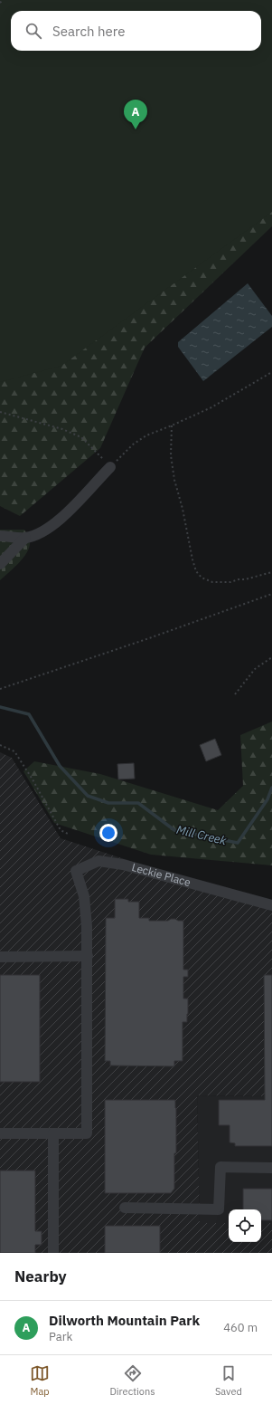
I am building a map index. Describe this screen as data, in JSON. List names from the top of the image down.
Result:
{
  "streets": {
    "street": ["Leckie Place"]
  },
  "water": ["Mill Creek"],
  "page": {
    "search": "Search here",
    "pins": "A",
    "heading": "Nearby",
    "list": [
      {
        "mark": "A",
        "name": "Dilworth Mountain Park",
        "note": "Park",
        "value": "460 m"
      }
    ],
    "nav": ["Map", "Directions", "Saved"]
  }
}
